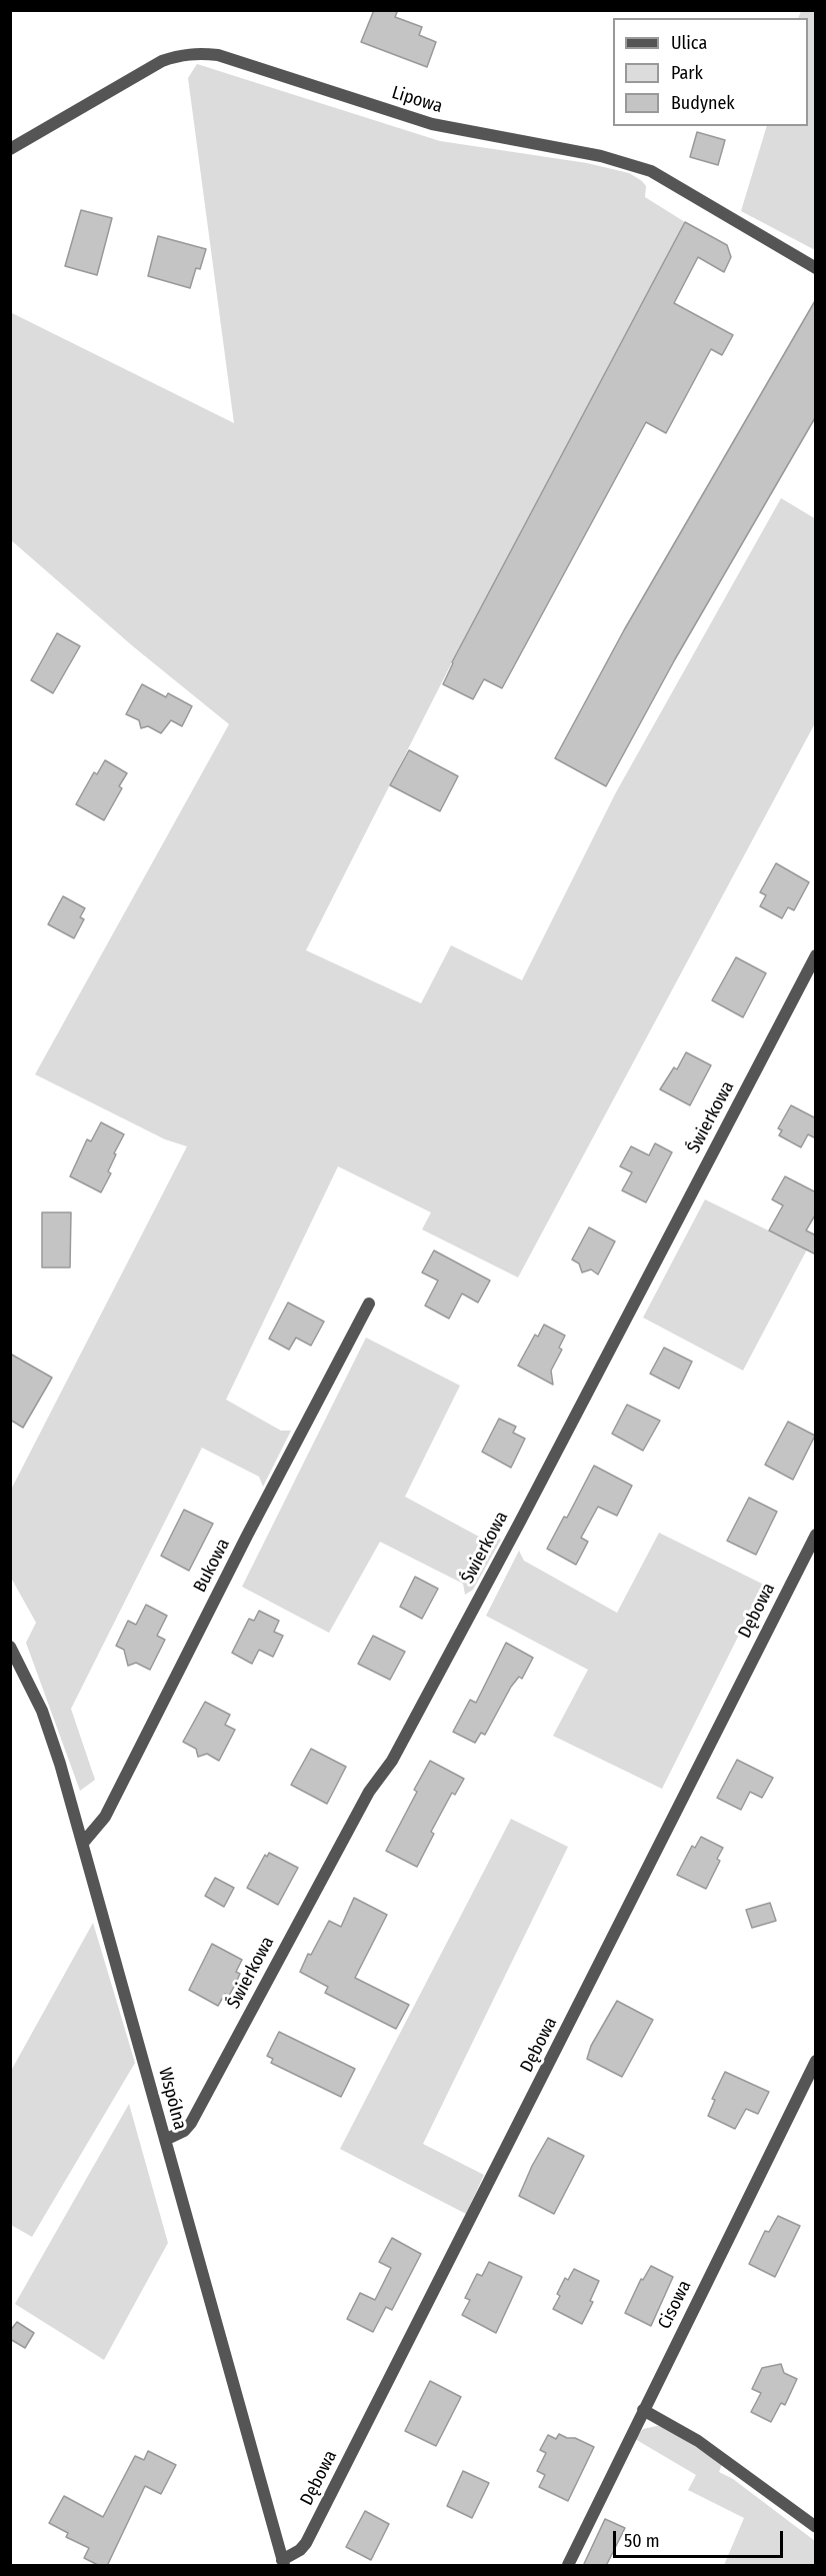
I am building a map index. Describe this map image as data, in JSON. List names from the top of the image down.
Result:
{
  "streets": {
    "street": [
      "Lipowa",
      "Świerkowa",
      "Bukowa",
      "Dębowa",
      "Wspólna",
      "Cisowa"
    ]
  },
  "crossings": [
    ["Świerkowa", "Wspólna"],
    ["Bukowa", "Wspólna"],
    ["Dębowa", "Wspólna"]
  ],
  "legend": ["Ulica", "Park", "Budynek"],
  "scale_bar": "50 m"
}
